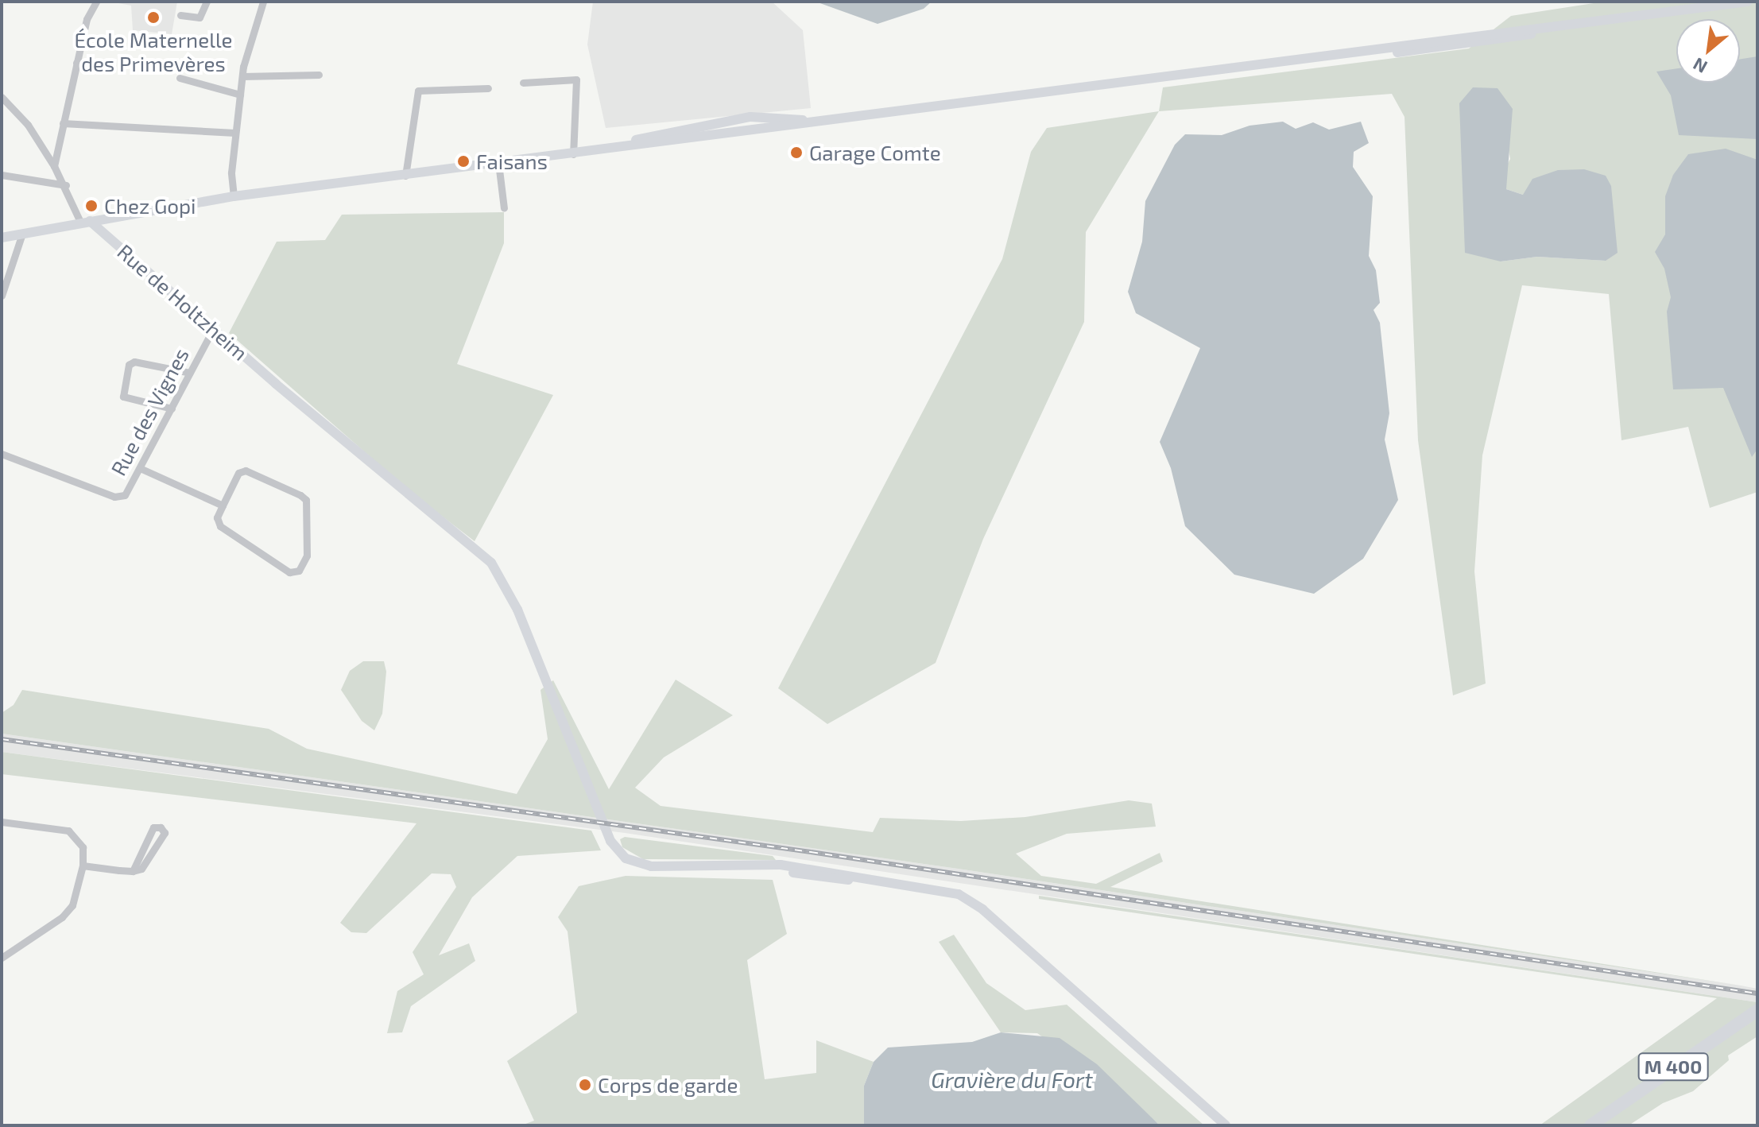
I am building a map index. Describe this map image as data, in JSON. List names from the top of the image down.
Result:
{
  "streets": {
    "highway": ["M 400"],
    "main road": ["Rue de Holtzheim"],
    "street": ["Rue des Vignes"]
  },
  "crossings": [
    ["Rue de Holtzheim", "Rue des Vignes"]
  ],
  "water": ["Gravière du Fort"],
  "places": [
    "École Maternelle des Primevères",
    "Garage Comte",
    "Faisans",
    "Chez Gopi",
    "Corps de garde"
  ],
  "north": "bottom left"
}
